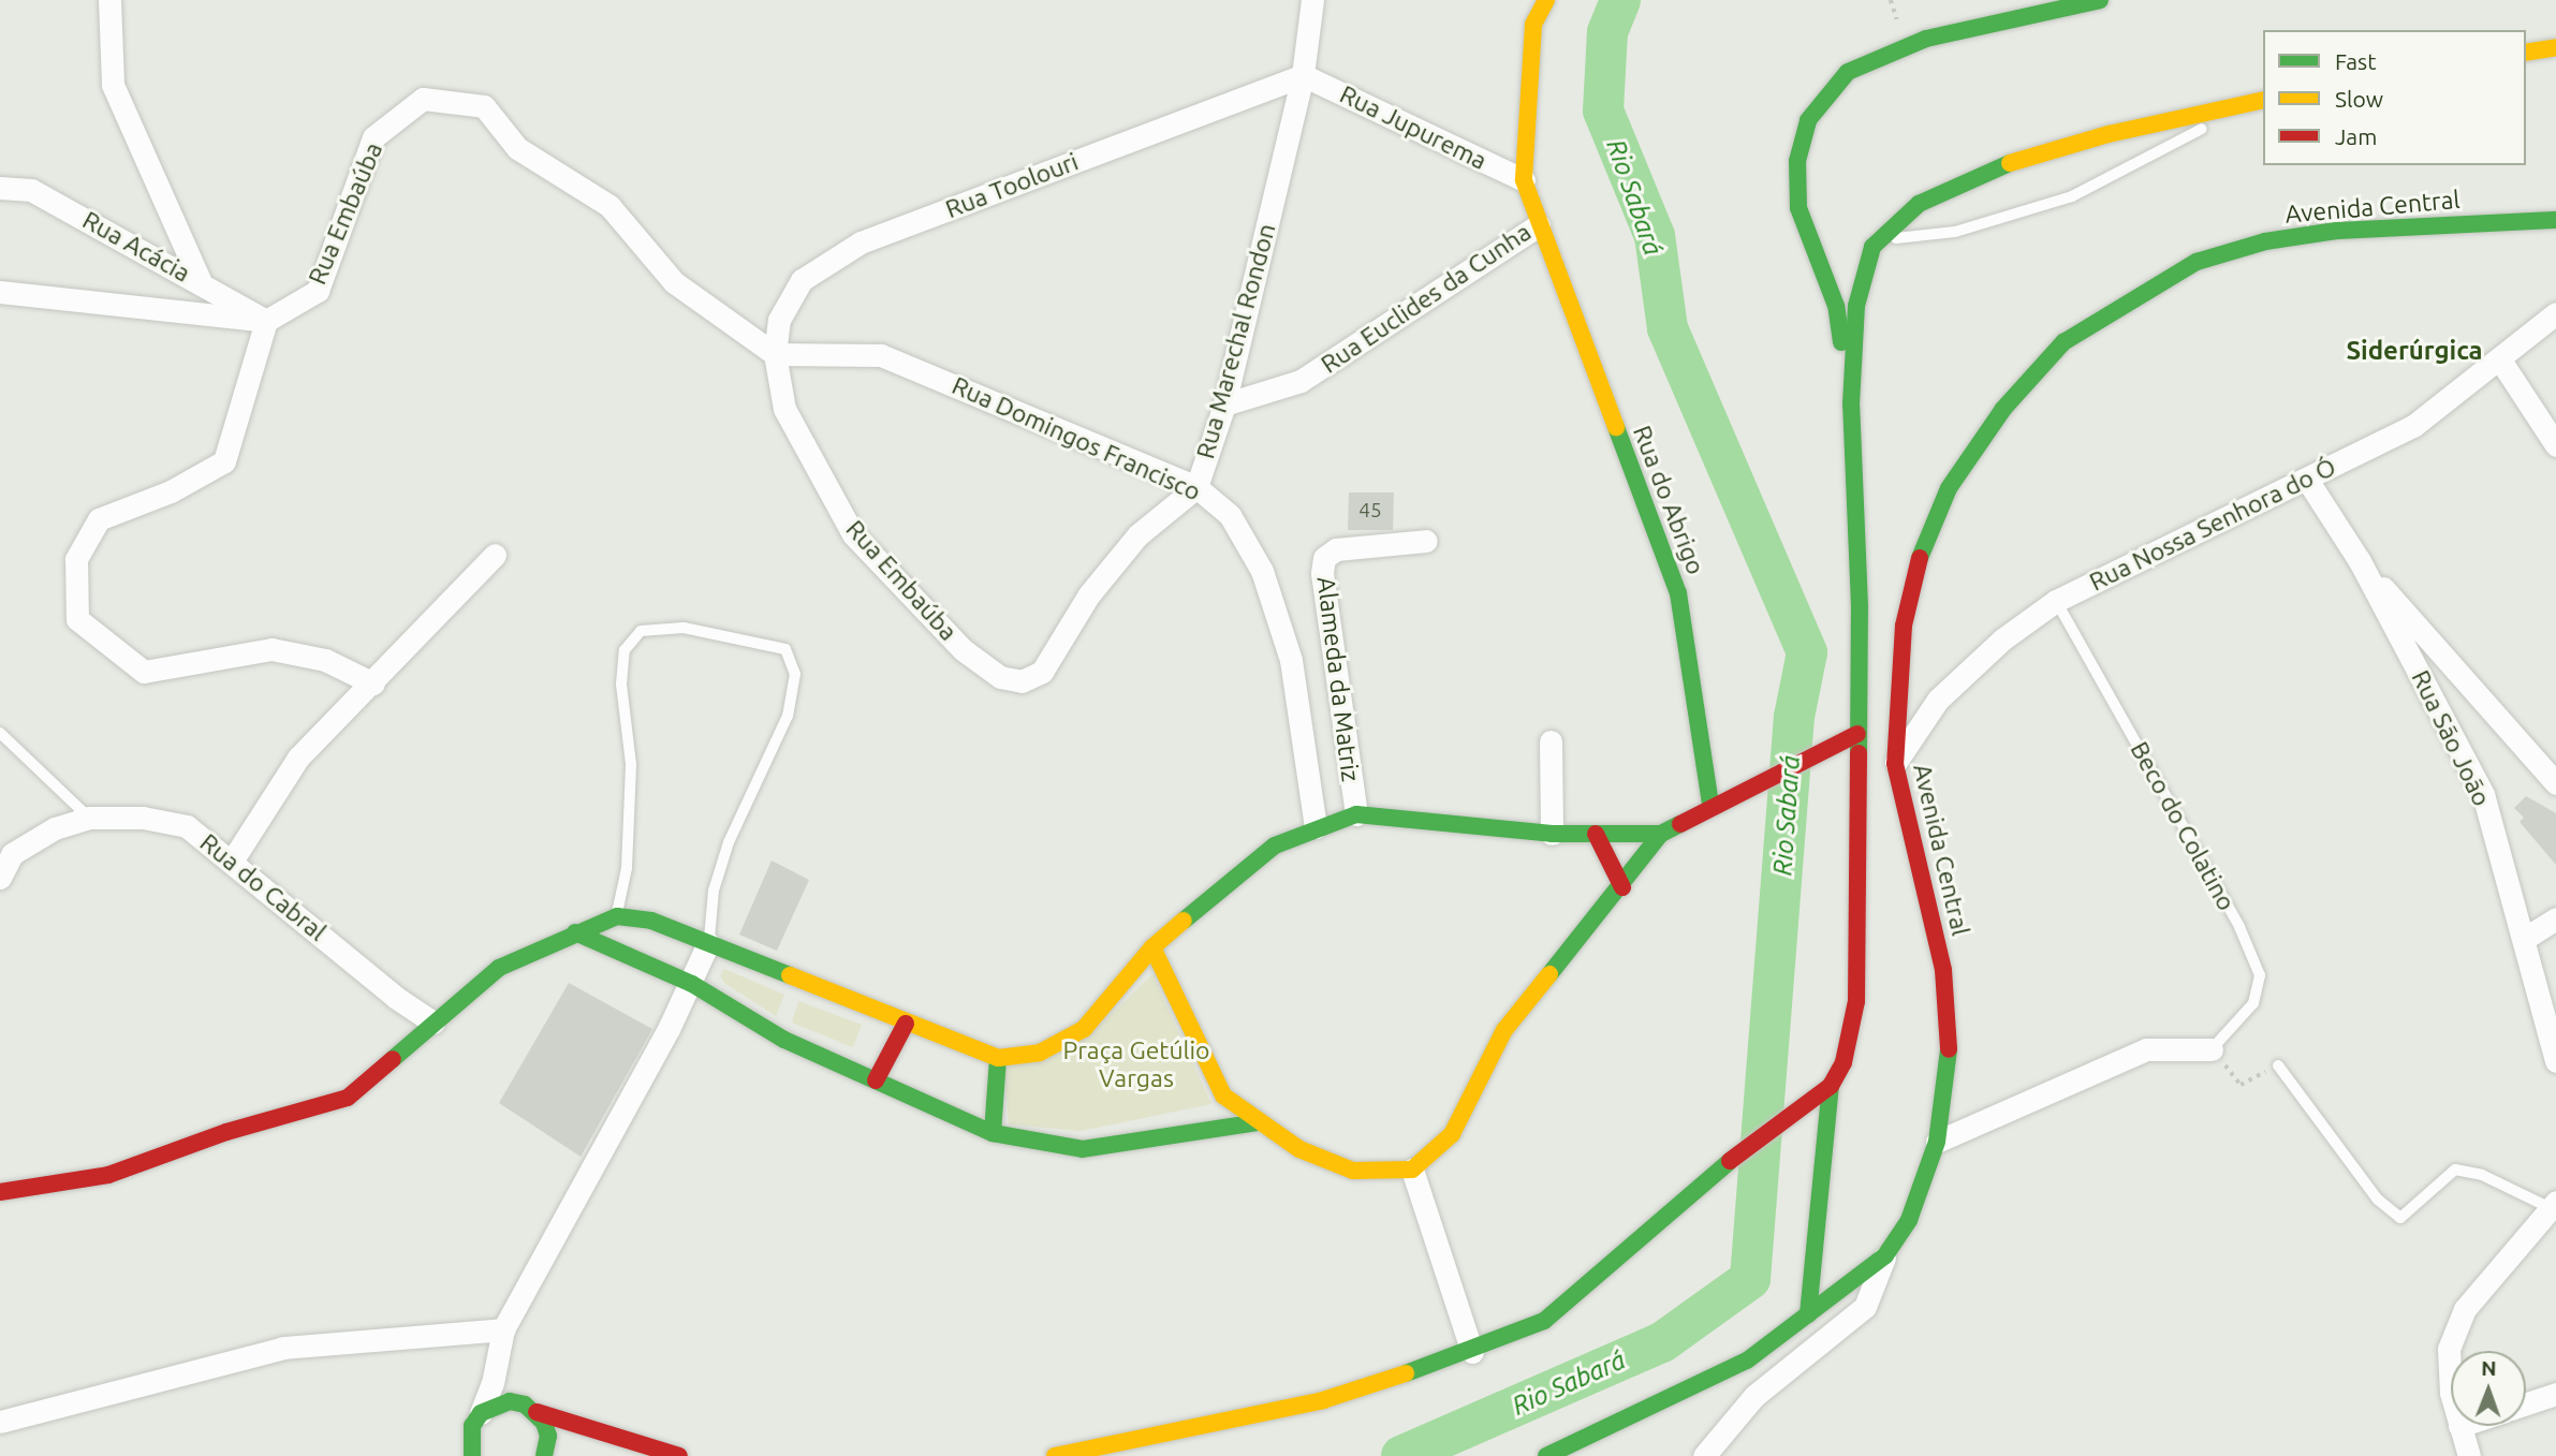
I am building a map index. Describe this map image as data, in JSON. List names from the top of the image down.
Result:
{
  "streets": {
    "main road": ["Avenida Central", "Rua Euclides da Cunha", "Rua do Abrigo"],
    "street": [
      "Rua Jupurema",
      "Rua Toolouri",
      "Rua Embaúba",
      "Rua Acácia",
      "Rua Marechal Rondon",
      "Rua Domingos Francisco",
      "Rua Nossa Senhora do Ó",
      "Alameda da Matriz",
      "Rua São João",
      "Rua do Cabral"
    ],
    "lane": ["Beco do Colatino"]
  },
  "crossings": [
    ["Rua Jupurema", "Rua Toolouri"],
    ["Rua Jupurema", "Rua Euclides da Cunha"],
    ["Rua Jupurema", "Rua Marechal Rondon"],
    ["Rua Toolouri", "Rua Embaúba"],
    ["Rua Toolouri", "Rua Marechal Rondon"],
    ["Rua Toolouri", "Rua Domingos Francisco"],
    ["Avenida Central", "Rua Nossa Senhora do Ó"],
    ["Rua Embaúba", "Rua Acácia"],
    ["Rua Embaúba", "Rua Marechal Rondon"],
    ["Rua Embaúba", "Rua Domingos Francisco"],
    ["Rua Euclides da Cunha", "Rua Marechal Rondon"],
    ["Rua Euclides da Cunha", "Rua do Abrigo"],
    ["Rua Marechal Rondon", "Rua Domingos Francisco"],
    ["Rua Nossa Senhora do Ó", "Rua São João"],
    ["Rua Nossa Senhora do Ó", "Beco do Colatino"]
  ],
  "districts": ["Siderúrgica"],
  "water": ["Rio Sabará"],
  "parks": ["Praça Getúlio Vargas"],
  "house_numbers": ["45"],
  "legend": ["Fast", "Slow", "Jam"],
  "north": "top"
}
